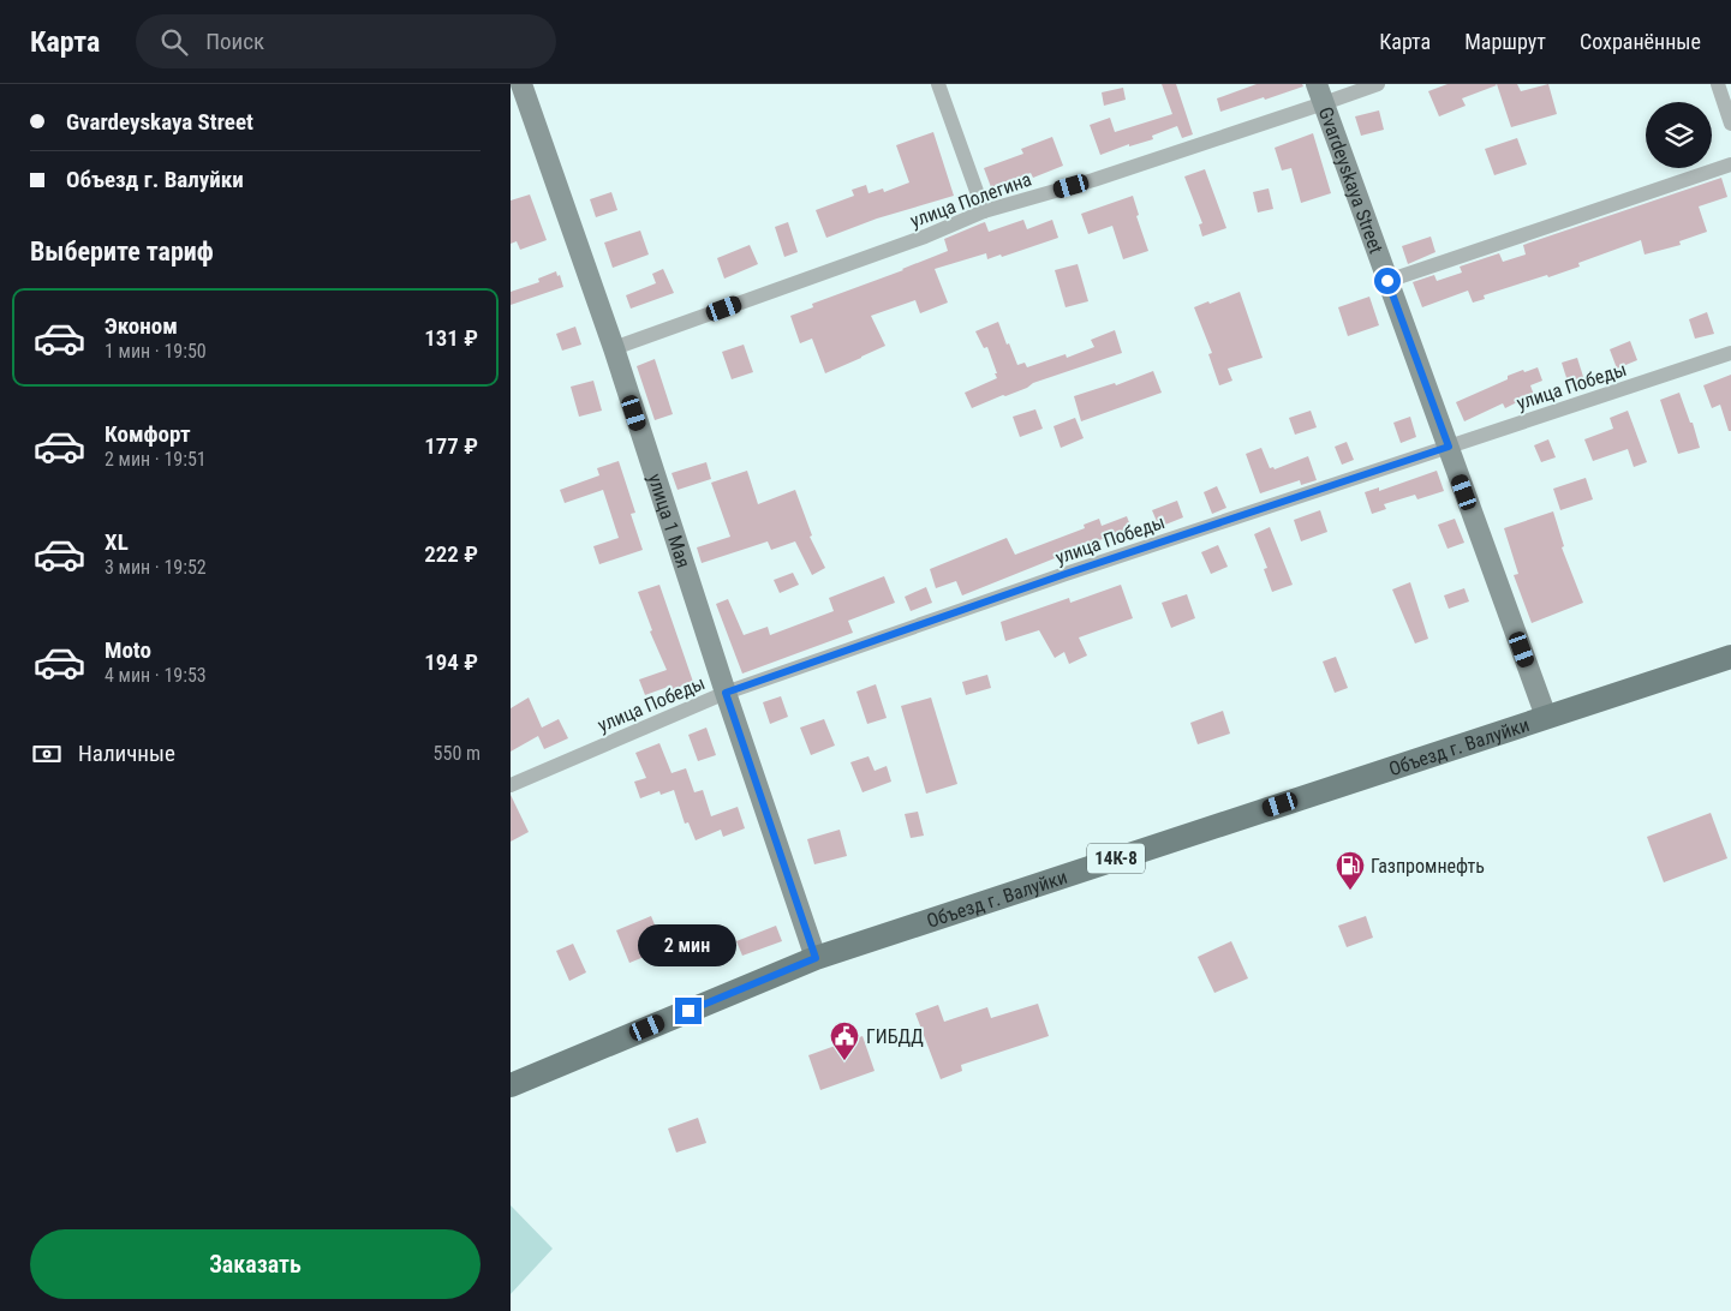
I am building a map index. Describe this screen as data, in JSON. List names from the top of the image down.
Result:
{
  "streets": {
    "main road": [
      "Gvardeyskaya Street",
      "улица 1 Мая",
      "Объезд г. Валуйки",
      "14К-8"
    ],
    "street": ["улица Полегина", "улица Победы"]
  },
  "crossings": [
    ["Gvardeyskaya Street", "улица Полегина"],
    ["Gvardeyskaya Street", "улица Победы"],
    ["Gvardeyskaya Street", "Объезд г. Валуйки"],
    ["улица Полегина", "улица 1 Мая"],
    ["улица Победы", "улица 1 Мая"],
    ["улица 1 Мая", "Объезд г. Валуйки"]
  ],
  "places": {
    "fuel station": ["Газпромнефть"],
    "public building": ["ГИБДД"]
  },
  "page": {
    "header": "Карта",
    "search": "Поиск",
    "nav": ["Карта", "Маршрут", "Сохранённые"],
    "banner": ["Gvardeyskaya Street", "Объезд г. Валуйки"],
    "heading": "Выберите тариф",
    "list": [
      {
        "name": "Эконом",
        "note": "1 мин · 19:50",
        "value": "131 ₽"
      },
      {
        "name": "Комфорт",
        "note": "2 мин · 19:51",
        "value": "177 ₽"
      },
      {
        "name": "XL",
        "note": "3 мин · 19:52",
        "value": "222 ₽"
      },
      {
        "name": "Moto",
        "note": "4 мин · 19:53",
        "value": "194 ₽"
      }
    ],
    "pay": ["Наличные", "550 m"],
    "bubble": "2 мин",
    "buttons": "Заказать"
  }
}
